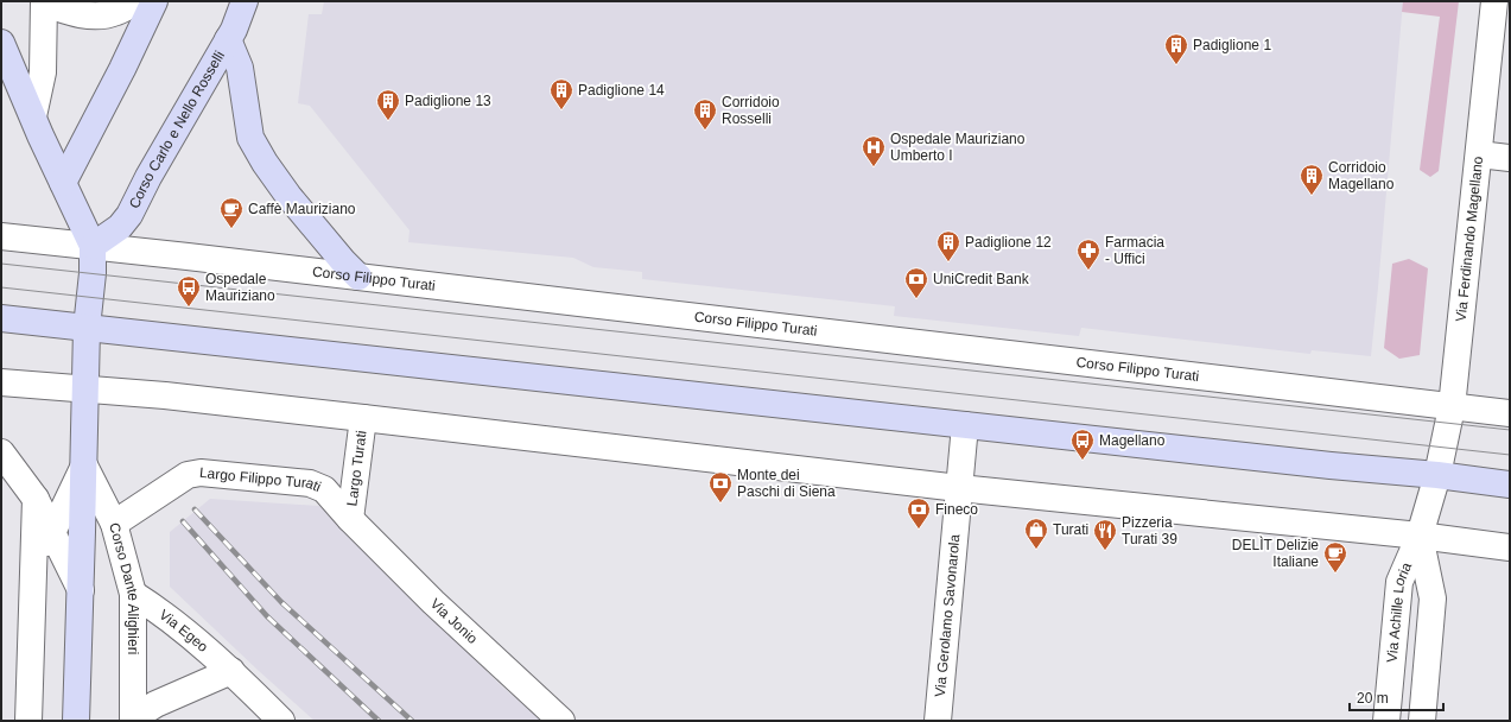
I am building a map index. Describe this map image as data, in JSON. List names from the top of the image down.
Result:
{
  "streets": {
    "street": [
      "Corso Carlo e Nello Rosselli",
      "Via Ferdinando Magellano",
      "Corso Filippo Turati",
      "Largo Turati",
      "Largo Filippo Turati",
      "Corso Dante Alighieri",
      "Via Achille Loria",
      "Via Gerolamo Savonarola",
      "Via Jonio",
      "Via Egeo"
    ]
  },
  "crossings": [
    ["Corso Carlo e Nello Rosselli", "Corso Filippo Turati"],
    ["Via Ferdinando Magellano", "Corso Filippo Turati"],
    ["Via Ferdinando Magellano", "Via Achille Loria"],
    ["Largo Turati", "Largo Filippo Turati"],
    ["Largo Turati", "Via Jonio"],
    ["Largo Filippo Turati", "Corso Dante Alighieri"],
    ["Largo Filippo Turati", "Via Jonio"],
    ["Corso Dante Alighieri", "Via Egeo"]
  ],
  "places": {
    "building": [
      "Padiglione 1",
      "Padiglione 14",
      "Padiglione 13",
      "Corridoio Rosselli",
      "Corridoio Magellano",
      "Padiglione 12"
    ],
    "hospital": ["Ospedale Mauriziano Umberto I"],
    "cafe": ["Caffè Mauriziano", "DELÌT Delizie Italiane"],
    "pharmacy": ["Farmacia - Uffici"],
    "bank": ["UniCredit Bank", "Monte dei Paschi di Siena", "Fineco"],
    "bus stop": ["Ospedale Mauriziano", "Magellano"],
    "shop": ["Turati"],
    "restaurant": ["Pizzeria Turati 39"]
  },
  "scale_bar": "20 m"
}
